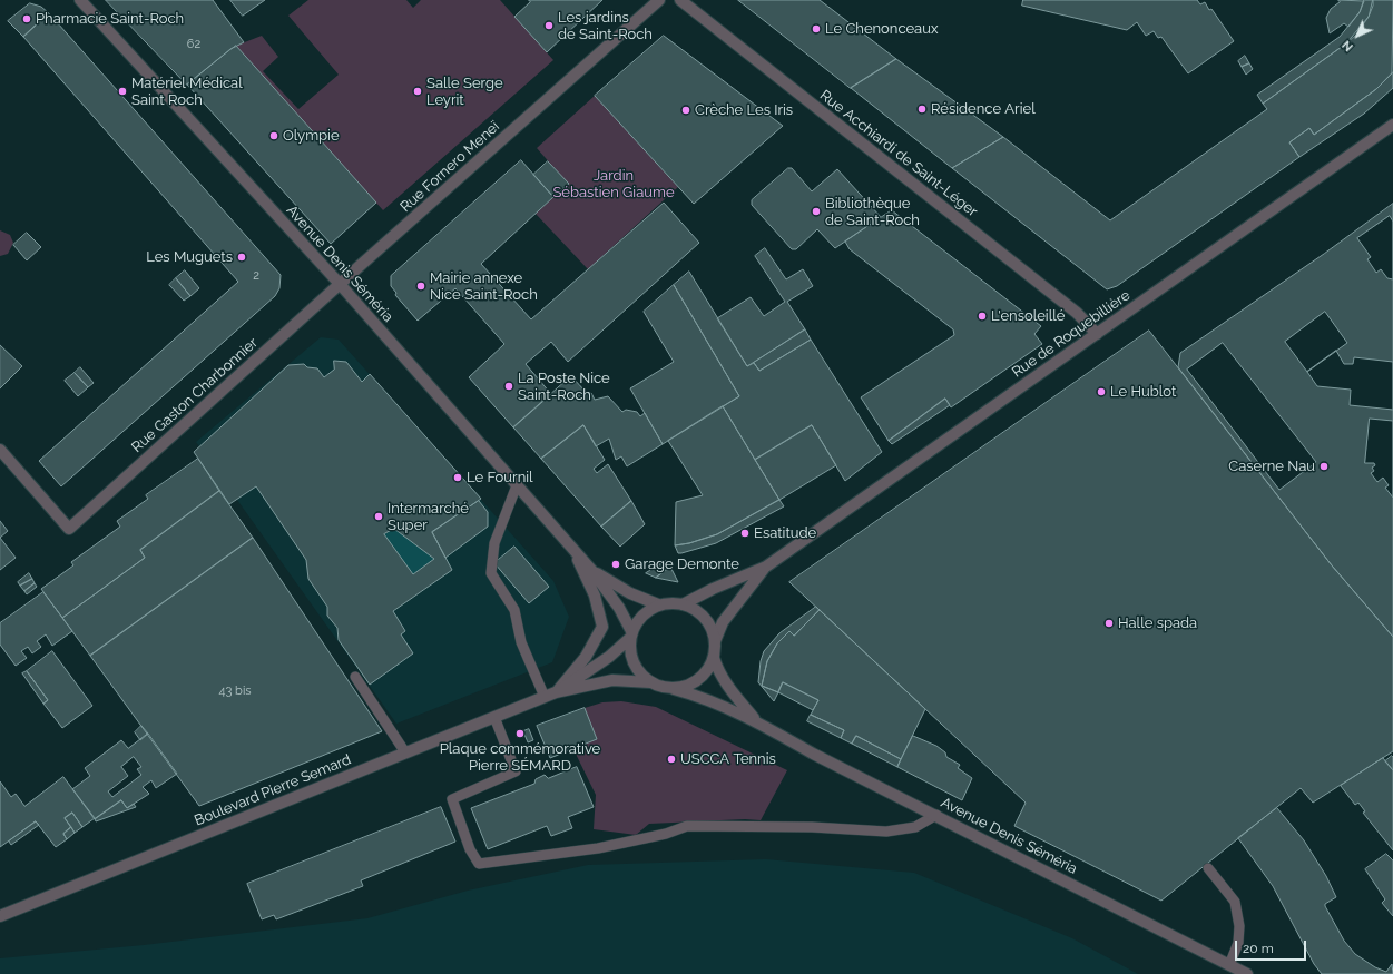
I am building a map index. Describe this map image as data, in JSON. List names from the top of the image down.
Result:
{
  "streets": {
    "street": [
      "Rue Acchiardi de Saint-Léger",
      "Rue Fornero Meneï",
      "Avenue Denis Séméria",
      "Rue de Roquebillière",
      "Rue Gaston Charbonnier",
      "Boulevard Pierre Semard"
    ]
  },
  "crossings": [
    ["Rue Acchiardi de Saint-Léger", "Rue de Roquebillière"],
    ["Rue Fornero Meneï", "Avenue Denis Séméria"],
    ["Rue Fornero Meneï", "Rue Gaston Charbonnier"],
    ["Avenue Denis Séméria", "Rue de Roquebillière"],
    ["Avenue Denis Séméria", "Rue Gaston Charbonnier"],
    ["Avenue Denis Séméria", "Boulevard Pierre Semard"],
    ["Rue de Roquebillière", "Boulevard Pierre Semard"]
  ],
  "parks": ["Jardin Sébastien Giaume"],
  "places": [
    "Pharmacie Saint-Roch",
    "Les jardins de Saint-Roch",
    "Le Chenonceaux",
    "Matériel Médical Saint Roch",
    "Salle Serge Leyrit",
    "Résidence Ariel",
    "Crèche Les Iris",
    "Olympie",
    "Bibliothèque de Saint-Roch",
    "Les Muguets",
    "Mairie annexe Nice Saint-Roch",
    "L'ensoleillé",
    "La Poste Nice Saint-Roch",
    "Le Hublot",
    "Caserne Nau",
    "Le Fournil",
    "Intermarché Super",
    "Esatitude",
    "Garage Demonte",
    "Halle spada",
    "Plaque commémorative Pierre SÉMARD",
    "USCCA Tennis"
  ],
  "house_numbers": ["62", "2", "43 bis"],
  "scale_bar": "20 m",
  "north": "bottom left"
}
